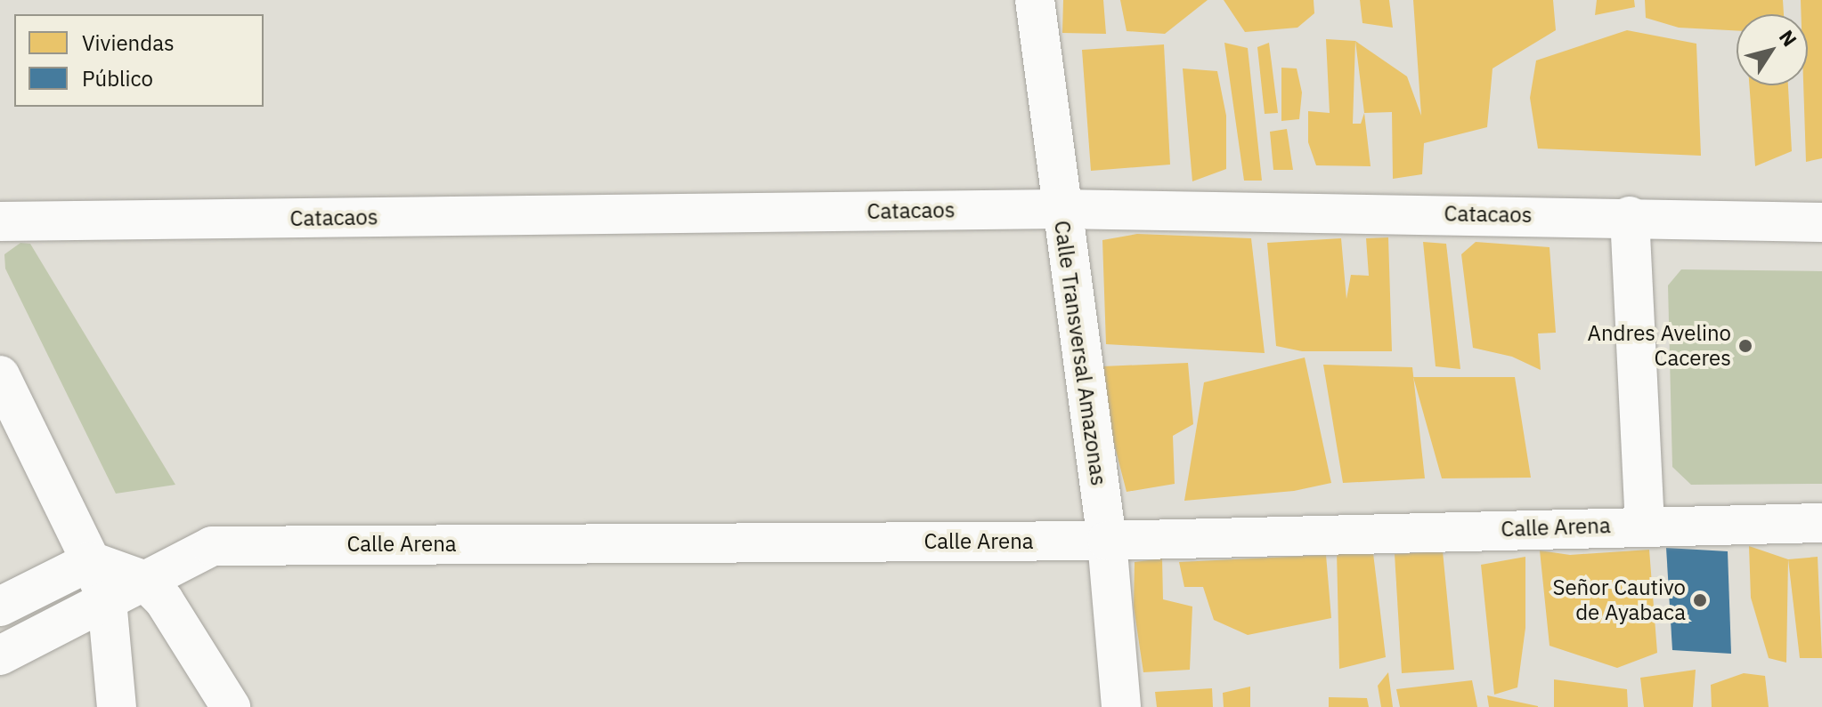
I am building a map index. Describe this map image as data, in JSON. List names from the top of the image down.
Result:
{
  "streets": {
    "street": ["Catacaos", "Calle Transversal Amazonas", "Calle Arena"]
  },
  "crossings": [
    ["Catacaos", "Calle Transversal Amazonas"],
    ["Calle Transversal Amazonas", "Calle Arena"]
  ],
  "places": ["Andres Avelino Caceres", "Señor Cautivo de Ayabaca"],
  "legend": ["Viviendas", "Público"],
  "north": "top right"
}
